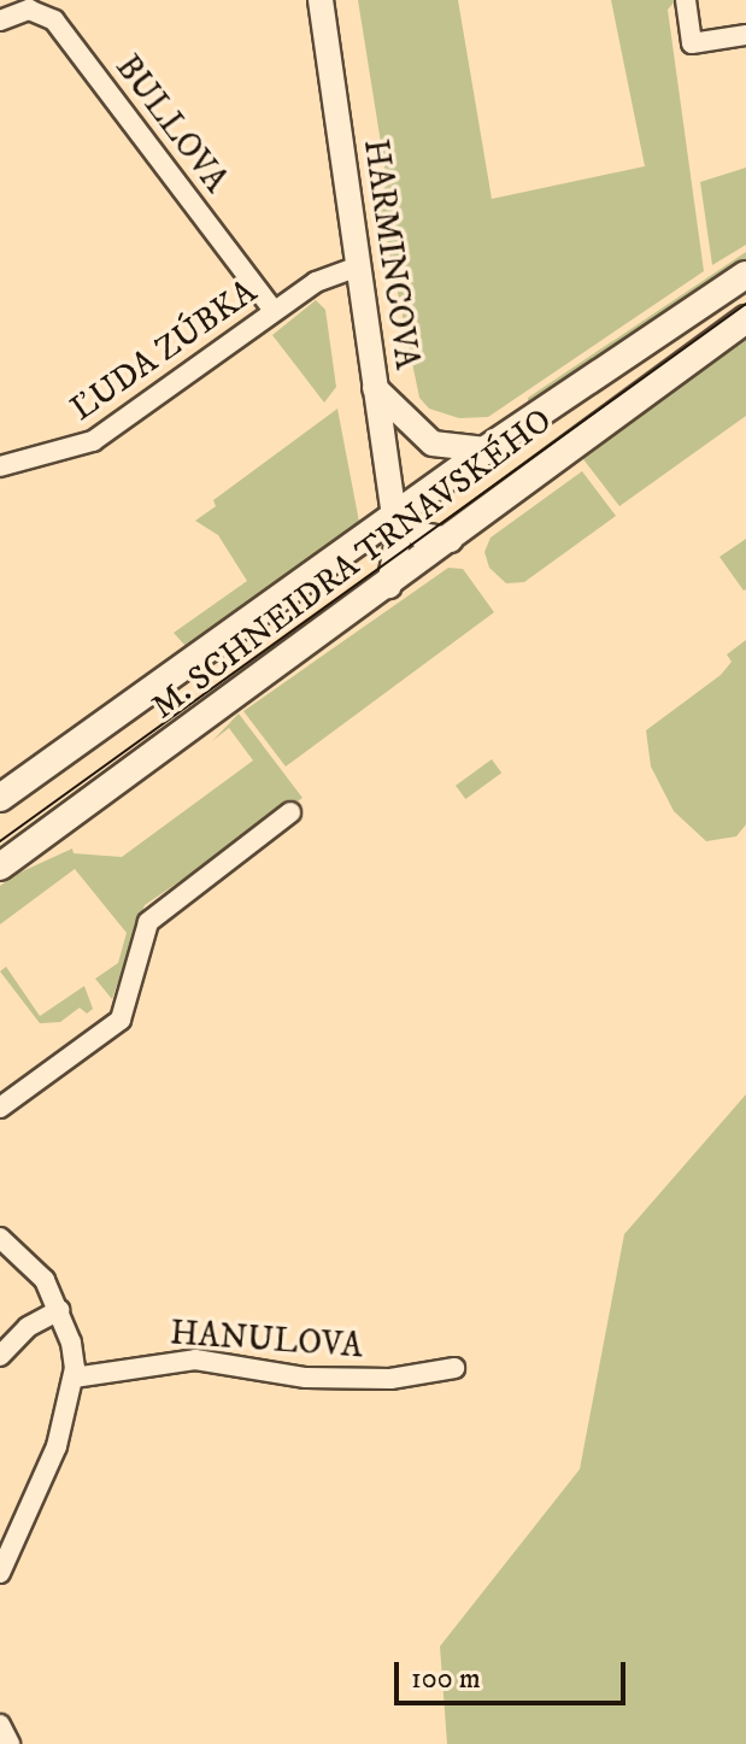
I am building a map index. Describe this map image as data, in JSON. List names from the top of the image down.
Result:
{
  "streets": {
    "main road": ["M. SCHNEIDRA TRNAVSKÉHO"],
    "street": [
      "BULLOVA",
      "HARMINCOVA",
      "ĽUDA ZÚBKA",
      "HANULOVA"
    ]
  },
  "crossings": [
    ["BULLOVA", "ĽUDA ZÚBKA"],
    ["HARMINCOVA", "ĽUDA ZÚBKA"],
    ["HARMINCOVA", "M. SCHNEIDRA TRNAVSKÉHO"]
  ],
  "scale_bar": "100 m"
}
